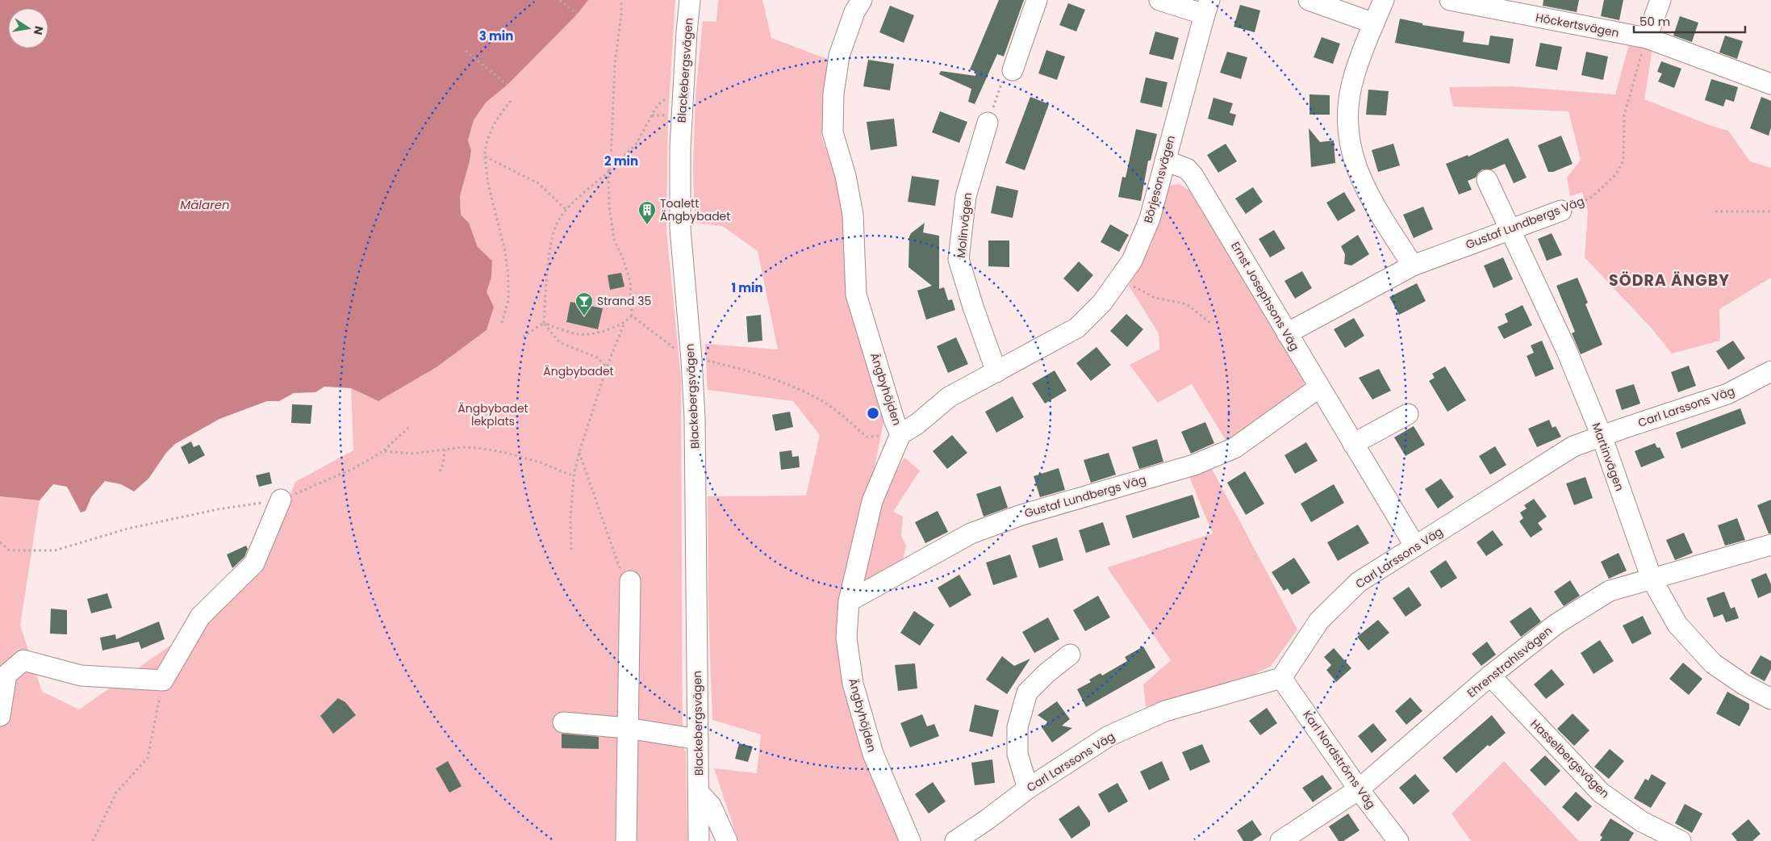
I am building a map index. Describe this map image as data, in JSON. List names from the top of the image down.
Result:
{
  "streets": {
    "street": [
      "Höckertsvägen",
      "Blackebergsvägen",
      "Börjesonsvägen",
      "Gustaf Lundbergs Väg",
      "Molinvägen",
      "Ernst Josephsons Väg",
      "Ängbyhöjden",
      "Carl Larssons Väg",
      "Martinvägen",
      "Ehrenstrahlsvägen",
      "Hasselbergsvägen",
      "Karl Nordströms Väg"
    ]
  },
  "crossings": [
    ["Höckertsvägen", "Gustaf Lundbergs Väg"],
    ["Börjesonsvägen", "Molinvägen"],
    ["Börjesonsvägen", "Ernst Josephsons Väg"],
    ["Börjesonsvägen", "Ängbyhöjden"],
    ["Gustaf Lundbergs Väg", "Ernst Josephsons Väg"],
    ["Gustaf Lundbergs Väg", "Ängbyhöjden"],
    ["Gustaf Lundbergs Väg", "Martinvägen"],
    ["Ernst Josephsons Väg", "Carl Larssons Väg"],
    ["Carl Larssons Väg", "Martinvägen"],
    ["Carl Larssons Väg", "Karl Nordströms Väg"],
    ["Martinvägen", "Ehrenstrahlsvägen"],
    ["Ehrenstrahlsvägen", "Hasselbergsvägen"],
    ["Ehrenstrahlsvägen", "Karl Nordströms Väg"]
  ],
  "districts": ["SÖDRA ÄNGBY"],
  "water": ["Mälaren"],
  "parks": ["Ängbybadet", "Ängbybadet lekplats"],
  "places": {
    "building": ["Toalett Ängbybadet"],
    "bar": ["Strand 35"]
  },
  "scale_bar": "50 m",
  "north": "right",
  "rings": ["3 min", "2 min", "1 min"]
}
